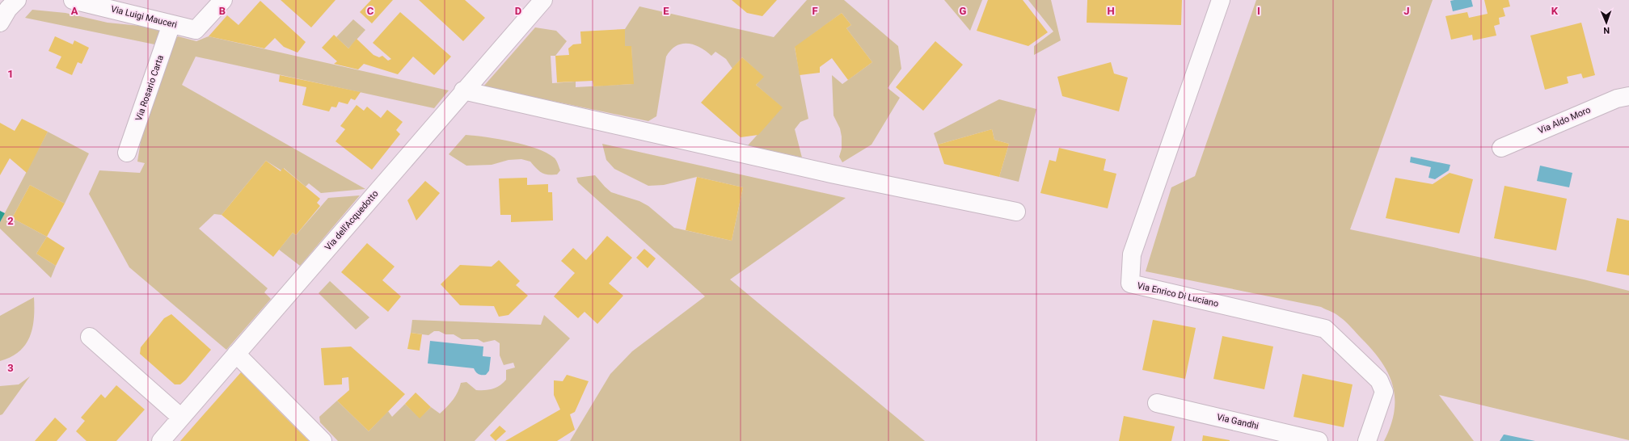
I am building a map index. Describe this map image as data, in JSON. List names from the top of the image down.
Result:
{
  "streets": {
    "street": [
      "Via Luigi Mauceri",
      "Via Rosario Carta",
      "Via Aldo Moro",
      "Via dell'Acquedotto",
      "Via Enrico Di Luciano",
      "Via Gandhi"
    ]
  },
  "crossings": [
    ["Via Luigi Mauceri", "Via Rosario Carta"]
  ],
  "north": "bottom",
  "grid": {
    "columns": [
      "A",
      "B",
      "C",
      "D",
      "E",
      "F",
      "G",
      "H",
      "I",
      "J",
      "K"
    ],
    "rows": ["1", "2", "3"]
  }
}
